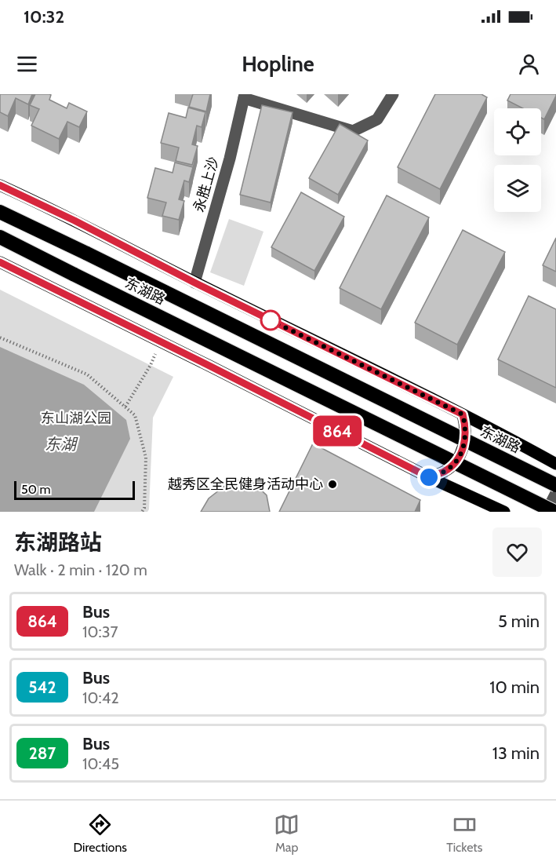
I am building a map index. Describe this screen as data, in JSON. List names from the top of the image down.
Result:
{
  "streets": {
    "highway": ["东湖路"],
    "street": ["永胜上沙"]
  },
  "water": ["东湖"],
  "parks": ["东山湖公园"],
  "places": ["越秀区全民健身活动中心"],
  "lines": ["bus line 864"],
  "scale_bar": "50 m",
  "page": {
    "status": "10:32",
    "header": "Hopline",
    "on_map": "864",
    "scale": "50 m",
    "heading": ["东湖路站", "Walk · 2 min · 120 m"],
    "list": [
      {
        "mark": "864",
        "name": "Bus",
        "note": "10:37",
        "value": "5 min"
      },
      {
        "mark": "542",
        "name": "Bus",
        "note": "10:42",
        "value": "10 min"
      },
      {
        "mark": "287",
        "name": "Bus",
        "note": "10:45",
        "value": "13 min"
      }
    ],
    "tabs": ["Directions", "Map", "Tickets"]
  }
}
